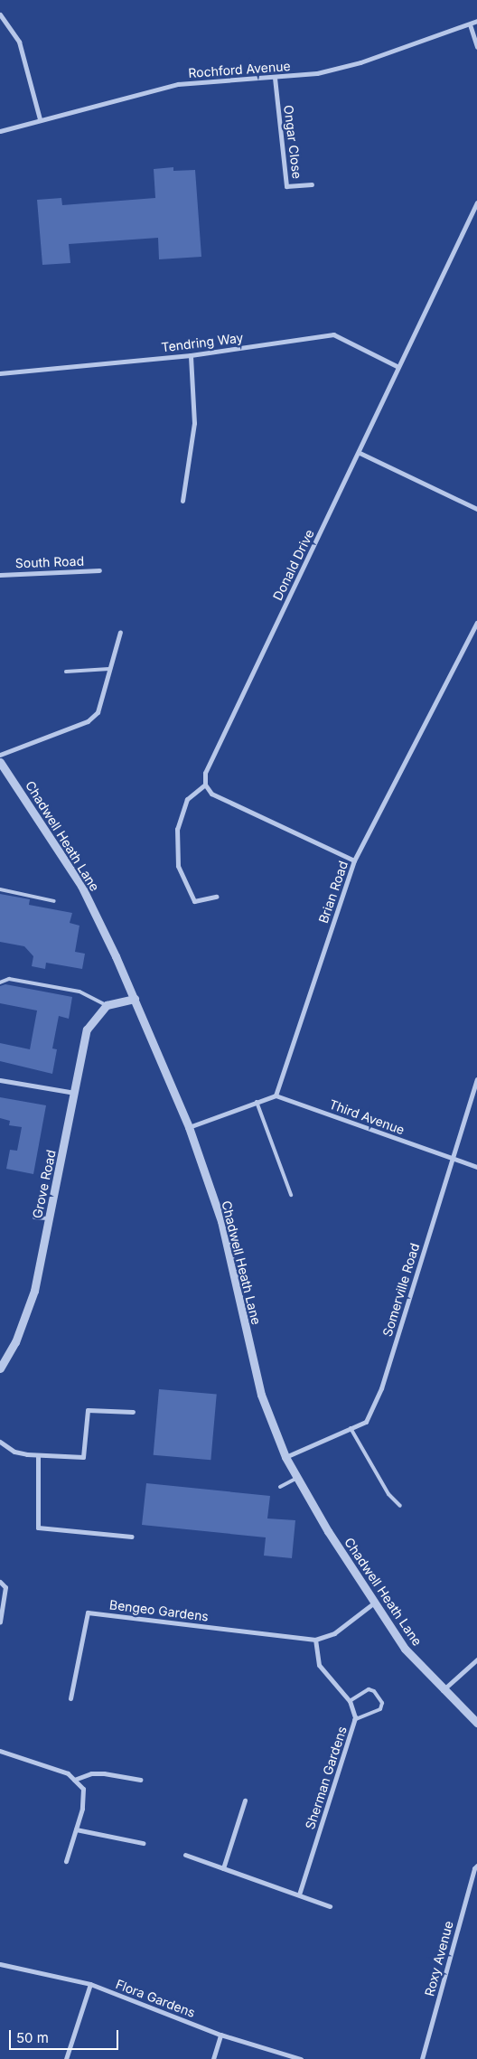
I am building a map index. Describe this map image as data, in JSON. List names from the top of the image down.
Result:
{
  "streets": {
    "street": [
      "Rochford Avenue",
      "Ongar Close",
      "Tendring Way",
      "South Road",
      "Donald Drive",
      "Chadwell Heath Lane",
      "Brian Road",
      "Third Avenue",
      "Grove Road",
      "Somerville Road",
      "Bengeo Gardens",
      "Sherman Gardens",
      "Roxy Avenue",
      "Flora Gardens"
    ]
  },
  "crossings": [
    ["Rochford Avenue", "Ongar Close"],
    ["Tendring Way", "Donald Drive"],
    ["Chadwell Heath Lane", "Somerville Road"],
    ["Brian Road", "Third Avenue"],
    ["Third Avenue", "Somerville Road"],
    ["Bengeo Gardens", "Sherman Gardens"]
  ],
  "scale_bar": "50 m"
}
